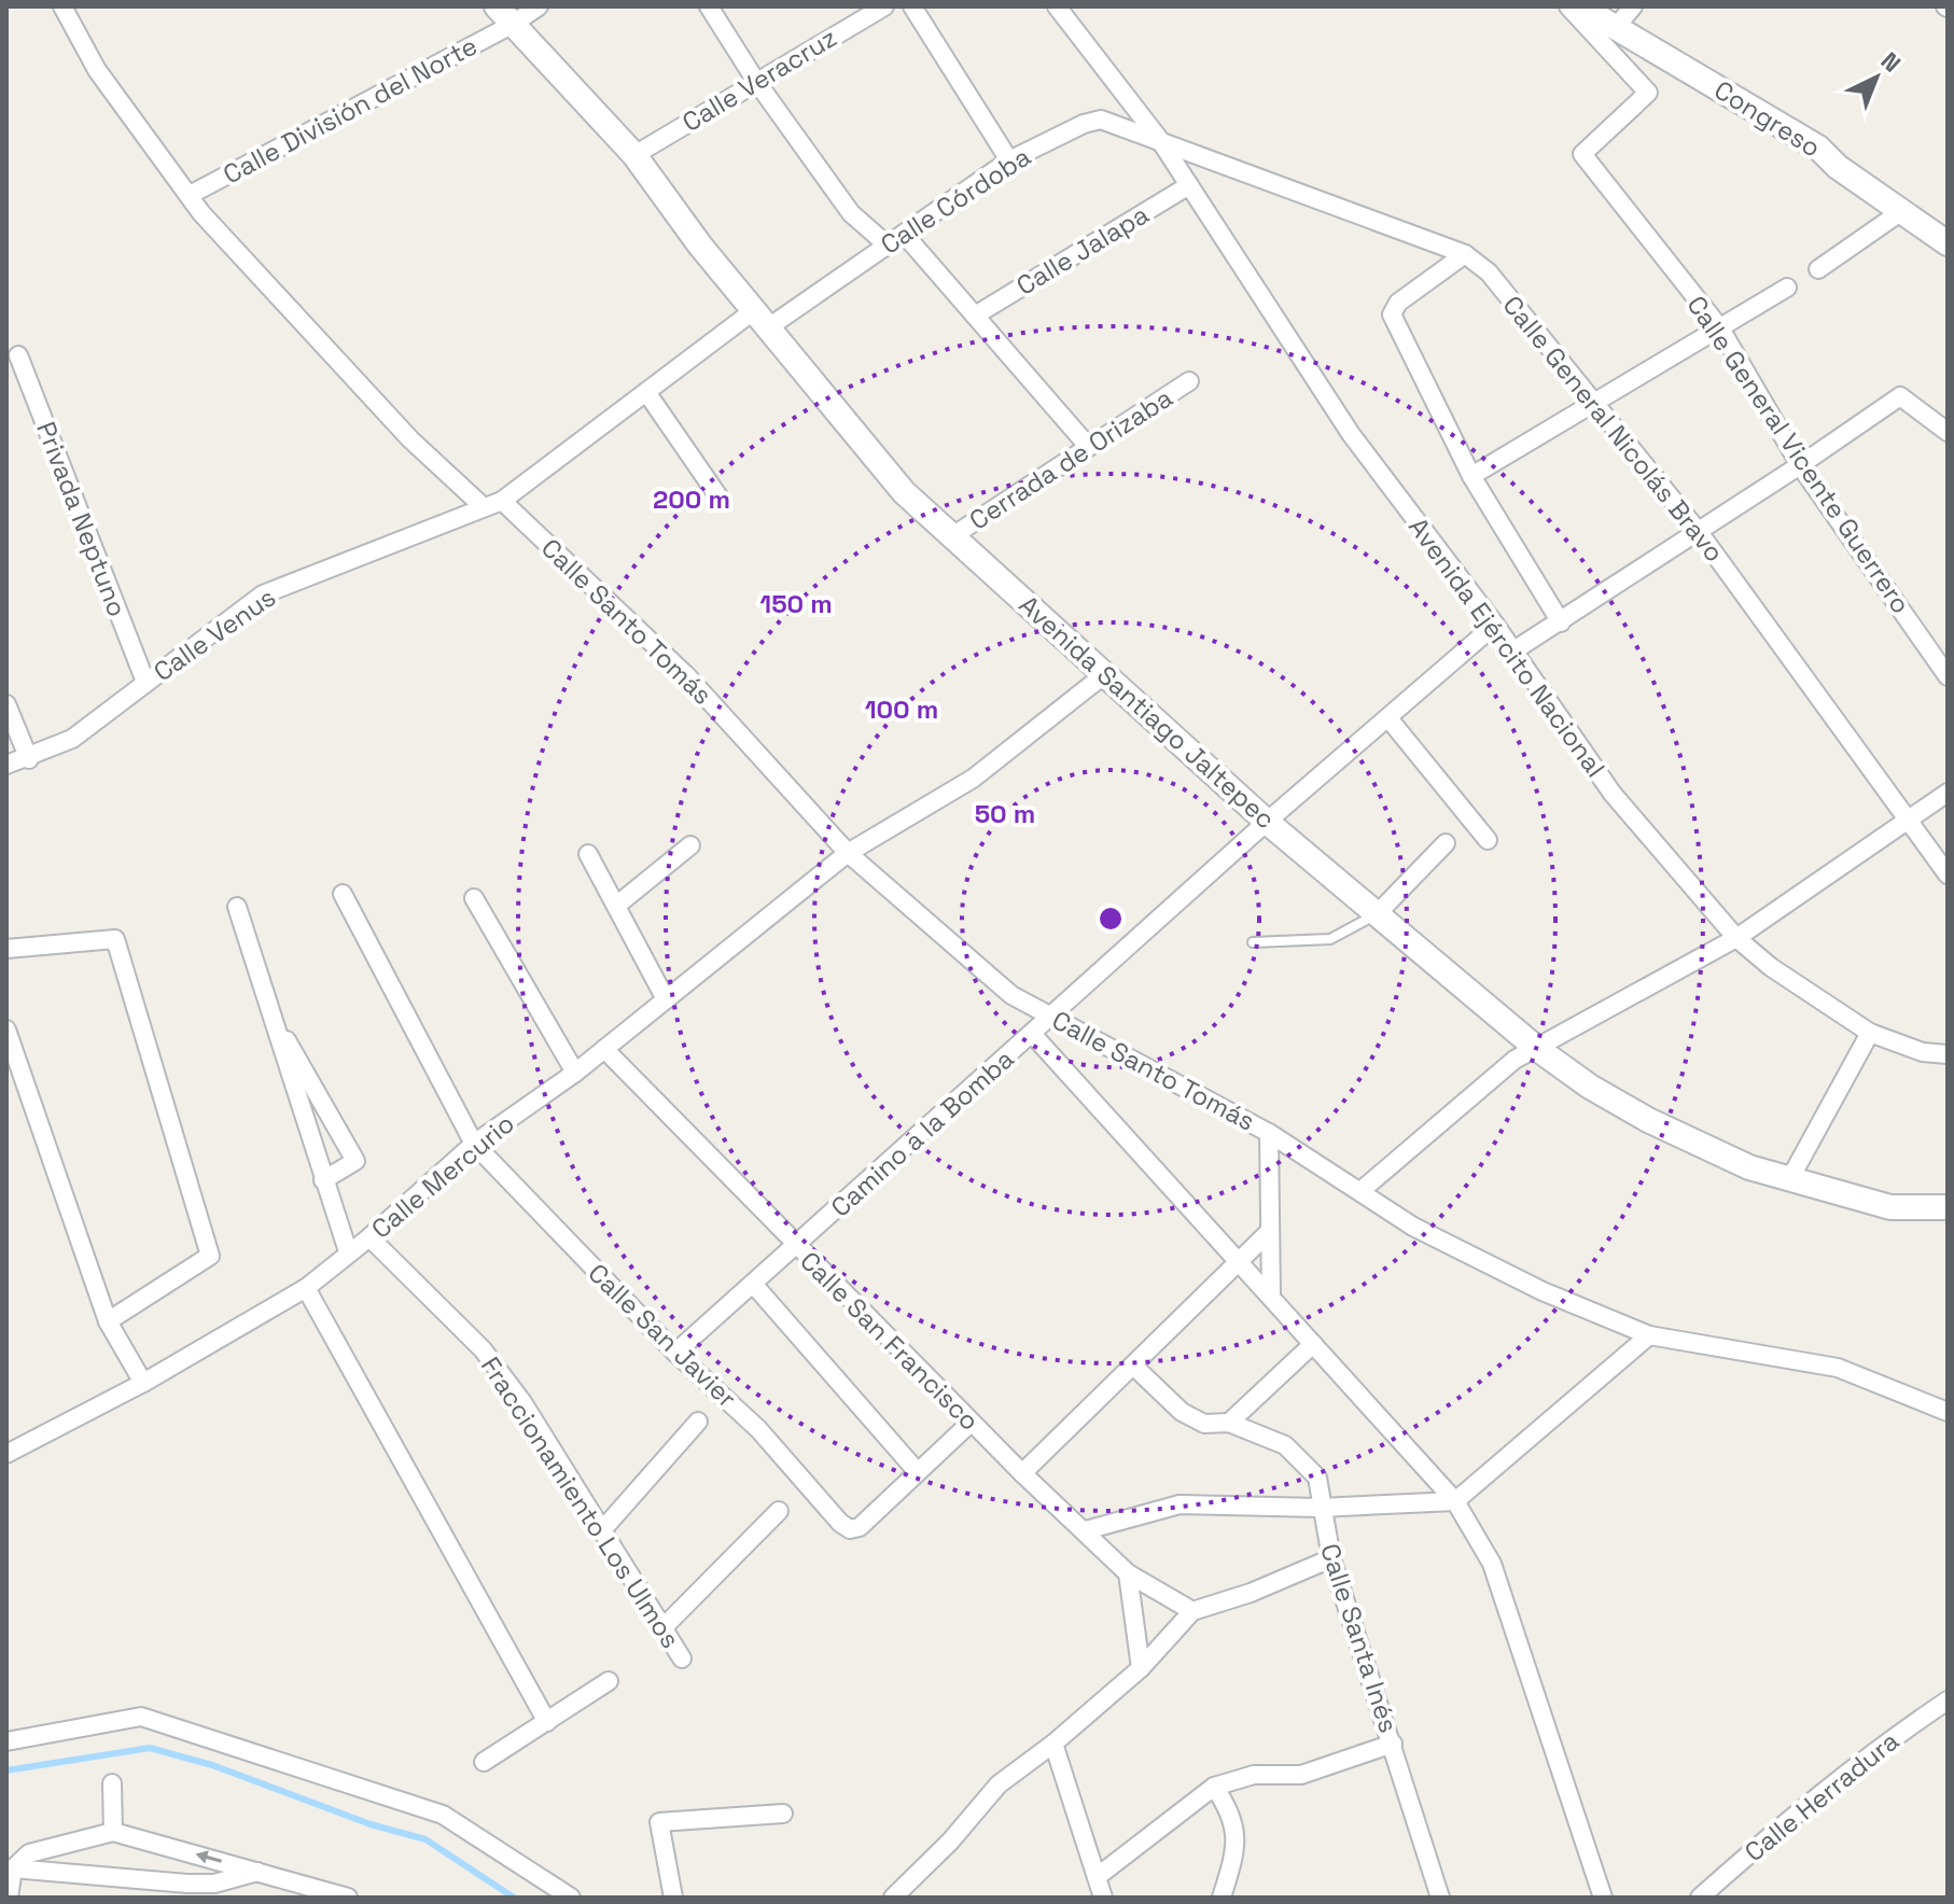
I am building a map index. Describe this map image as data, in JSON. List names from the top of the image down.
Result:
{
  "streets": {
    "street": [
      "Calle Veracruz",
      "Calle División del Norte",
      "Congreso",
      "Calle Córdoba",
      "Calle Jalapa",
      "Calle General Nicolás Bravo",
      "Calle General Vicente Guerrero",
      "Cerrada de Orizaba",
      "Privada Neptuno",
      "Calle Santo Tomás",
      "Calle Venus",
      "Avenida Ejército Nacional",
      "Avenida Santiago Jaltepec",
      "Camino a la Bomba",
      "Calle Mercurio",
      "Calle San Javier",
      "Calle San Francisco",
      "Fraccionamiento Los Ulmos",
      "Calle Santa Inés",
      "Calle Herradura"
    ]
  },
  "crossings": [
    ["Calle Veracruz", "Avenida Santiago Jaltepec"],
    ["Calle División del Norte", "Avenida Santiago Jaltepec"],
    ["Calle Córdoba", "Calle General Nicolás Bravo"],
    ["Calle Córdoba", "Calle Santo Tomás"],
    ["Calle Córdoba", "Calle Venus"],
    ["Calle Córdoba", "Avenida Ejército Nacional"],
    ["Calle Córdoba", "Avenida Santiago Jaltepec"],
    ["Calle Jalapa", "Avenida Ejército Nacional"],
    ["Calle General Nicolás Bravo", "Avenida Ejército Nacional"],
    ["Cerrada de Orizaba", "Avenida Santiago Jaltepec"],
    ["Privada Neptuno", "Calle Venus"],
    ["Calle Santo Tomás", "Camino a la Bomba"],
    ["Calle Santo Tomás", "Calle Mercurio"],
    ["Avenida Ejército Nacional", "Camino a la Bomba"],
    ["Avenida Santiago Jaltepec", "Camino a la Bomba"],
    ["Avenida Santiago Jaltepec", "Calle Mercurio"],
    ["Camino a la Bomba", "Calle San Javier"],
    ["Camino a la Bomba", "Calle San Francisco"],
    ["Calle Mercurio", "Calle San Javier"],
    ["Calle Mercurio", "Calle San Francisco"],
    ["Calle Mercurio", "Fraccionamiento Los Ulmos"]
  ],
  "north": "top right",
  "rings": [
    "200 m",
    "150 m",
    "100 m",
    "50 m"
  ]
}
